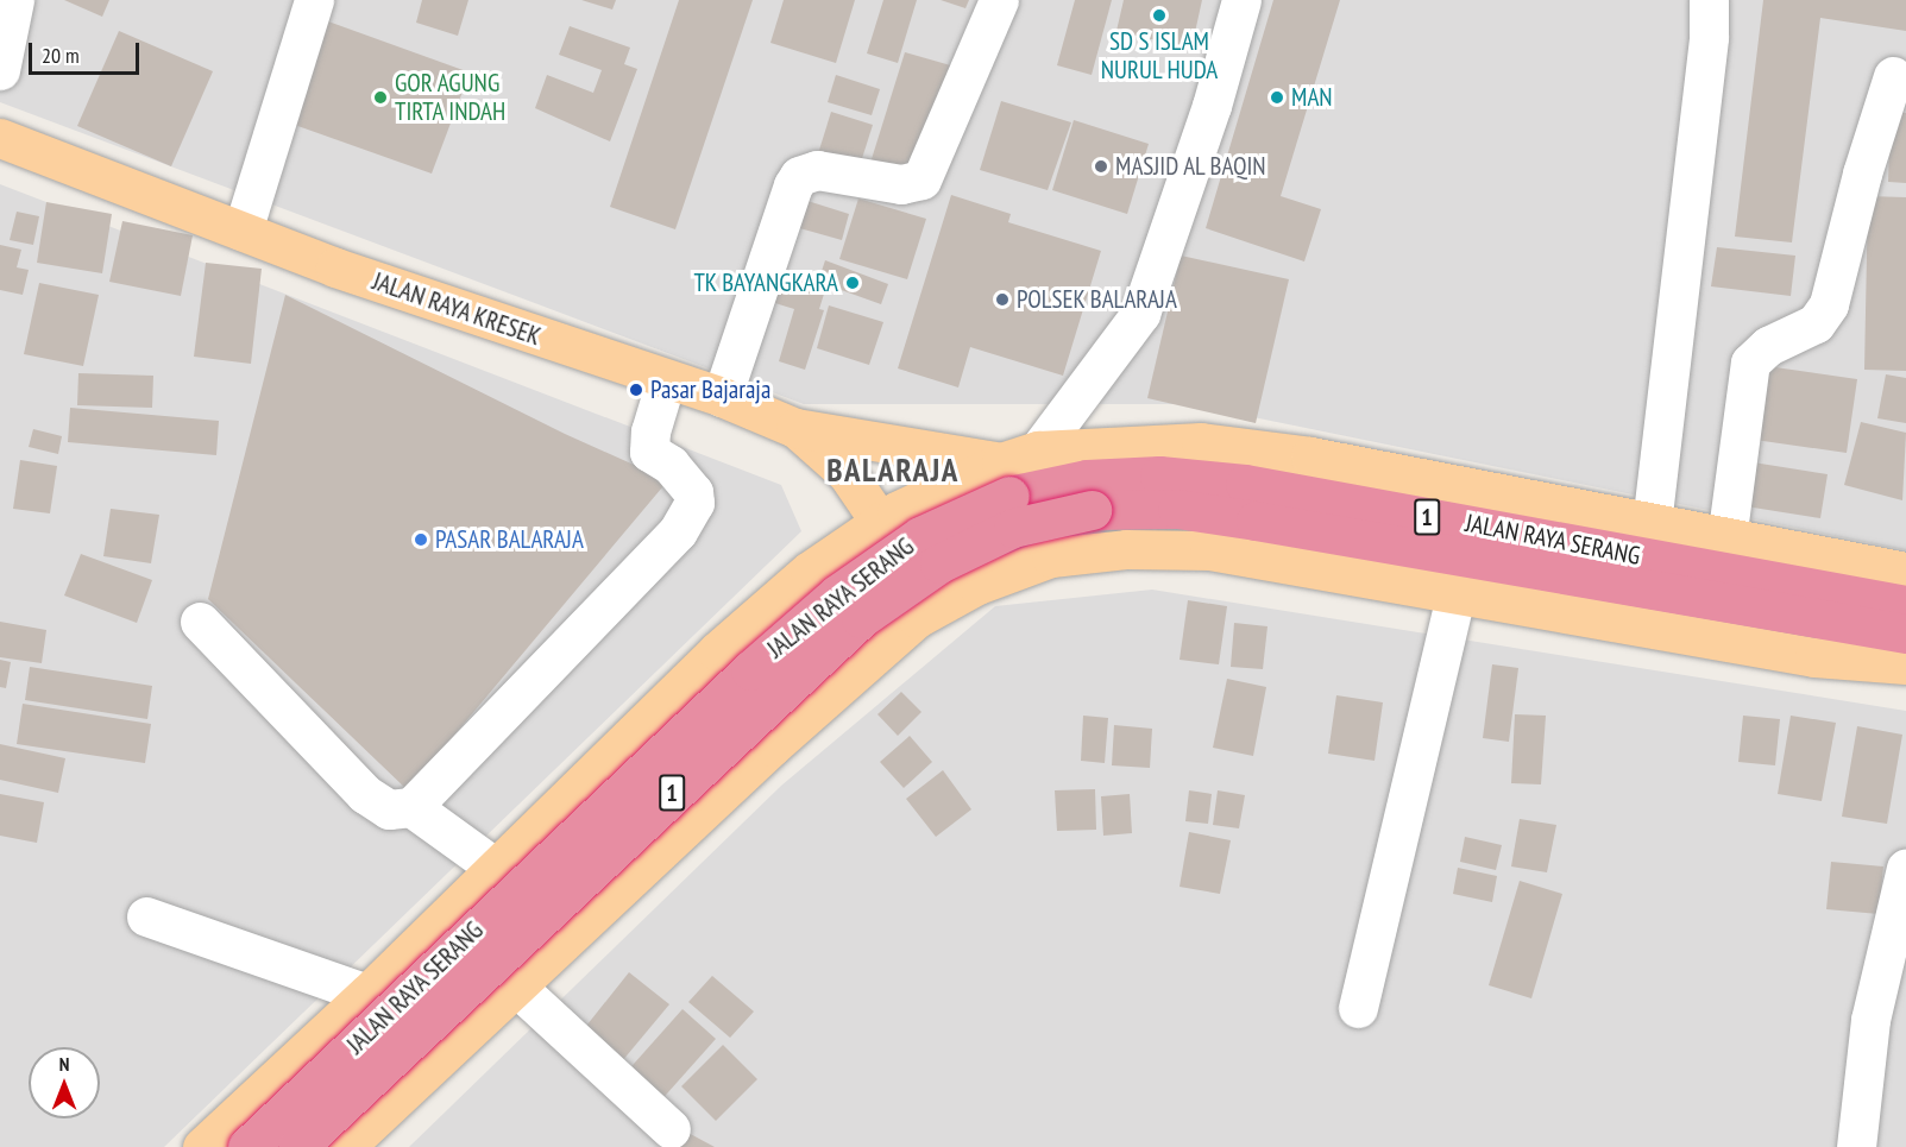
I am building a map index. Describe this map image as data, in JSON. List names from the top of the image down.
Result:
{
  "streets": {
    "highway": ["1", "JALAN RAYA SERANG"],
    "main road": ["JALAN RAYA KRESEK"]
  },
  "districts": ["BALARAJA"],
  "places": [
    "SD S ISLAM NURUL HUDA",
    "GOR AGUNG TIRTA INDAH",
    "MAN",
    "MASJID AL BAQIN",
    "TK BAYANGKARA",
    "POLSEK BALARAJA",
    "Pasar Bajaraja",
    "PASAR BALARAJA"
  ],
  "scale_bar": "20 m",
  "north": "top"
}
